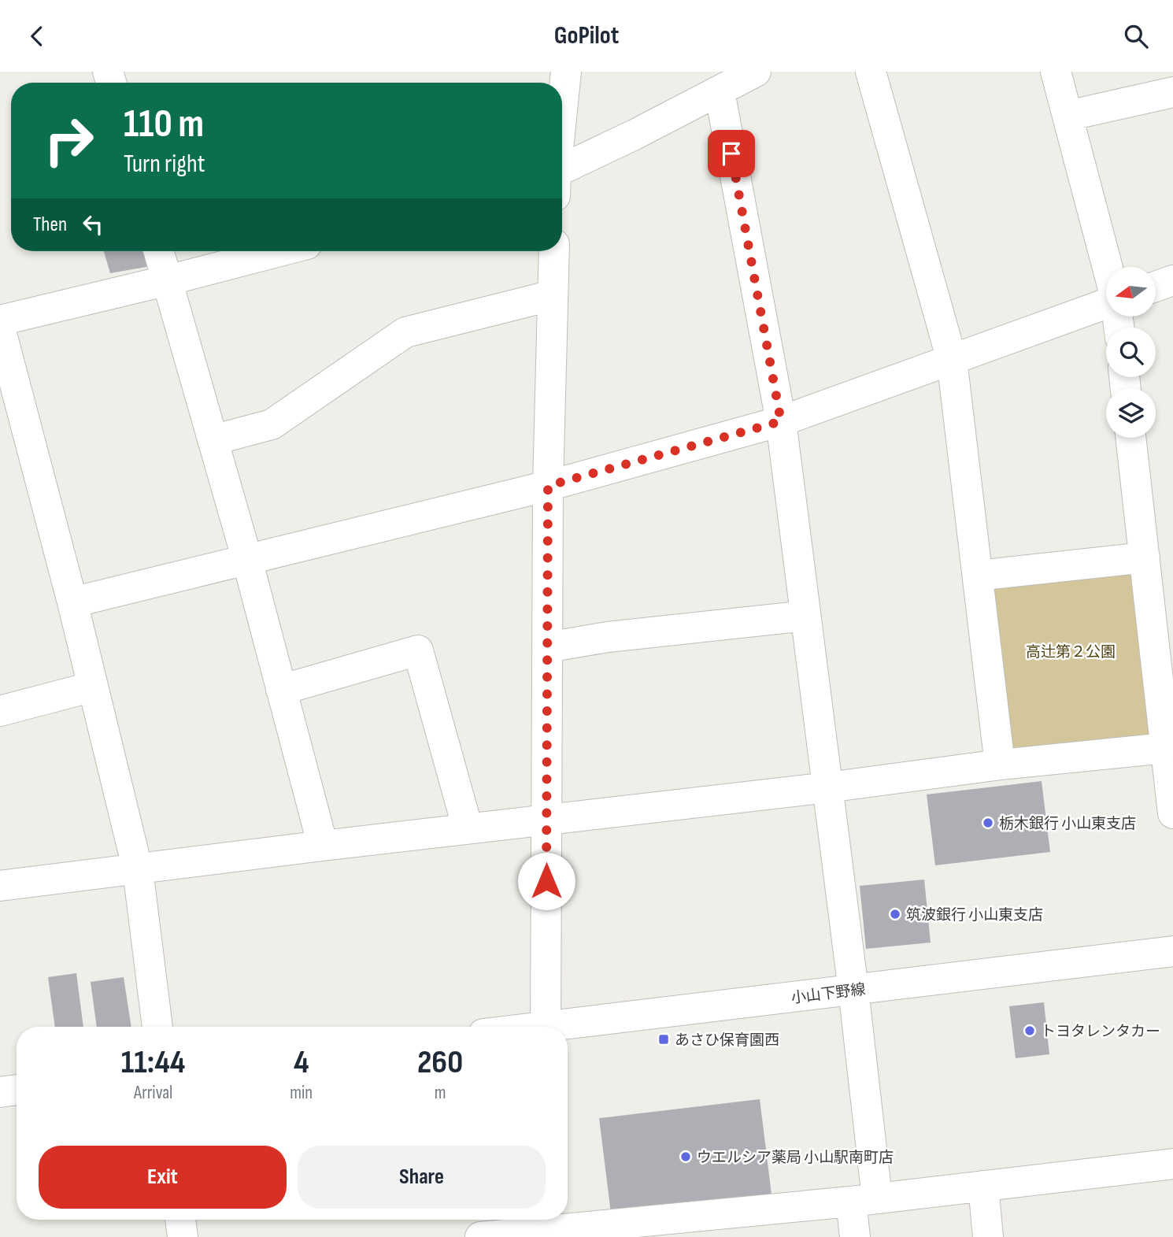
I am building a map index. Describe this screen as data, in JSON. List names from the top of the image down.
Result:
{
  "streets": {
    "street": ["小山下野線"]
  },
  "parks": ["高辻第２公園"],
  "places": {
    "other": [
      "栃木銀行 小山東支店",
      "筑波銀行 小山東支店",
      "トヨタレンタカー",
      "ウエルシア薬局 小山駅南町店"
    ],
    "transit": ["あさひ保育園西"]
  },
  "north": "left",
  "page": {
    "header": "GoPilot",
    "turn": ["110 m", "Turn right"],
    "then": "Then",
    "eta": [
      "11:44",
      "Arrival",
      "4",
      "min",
      "260",
      "m"
    ],
    "buttons": ["Exit", "Share"]
  }
}
